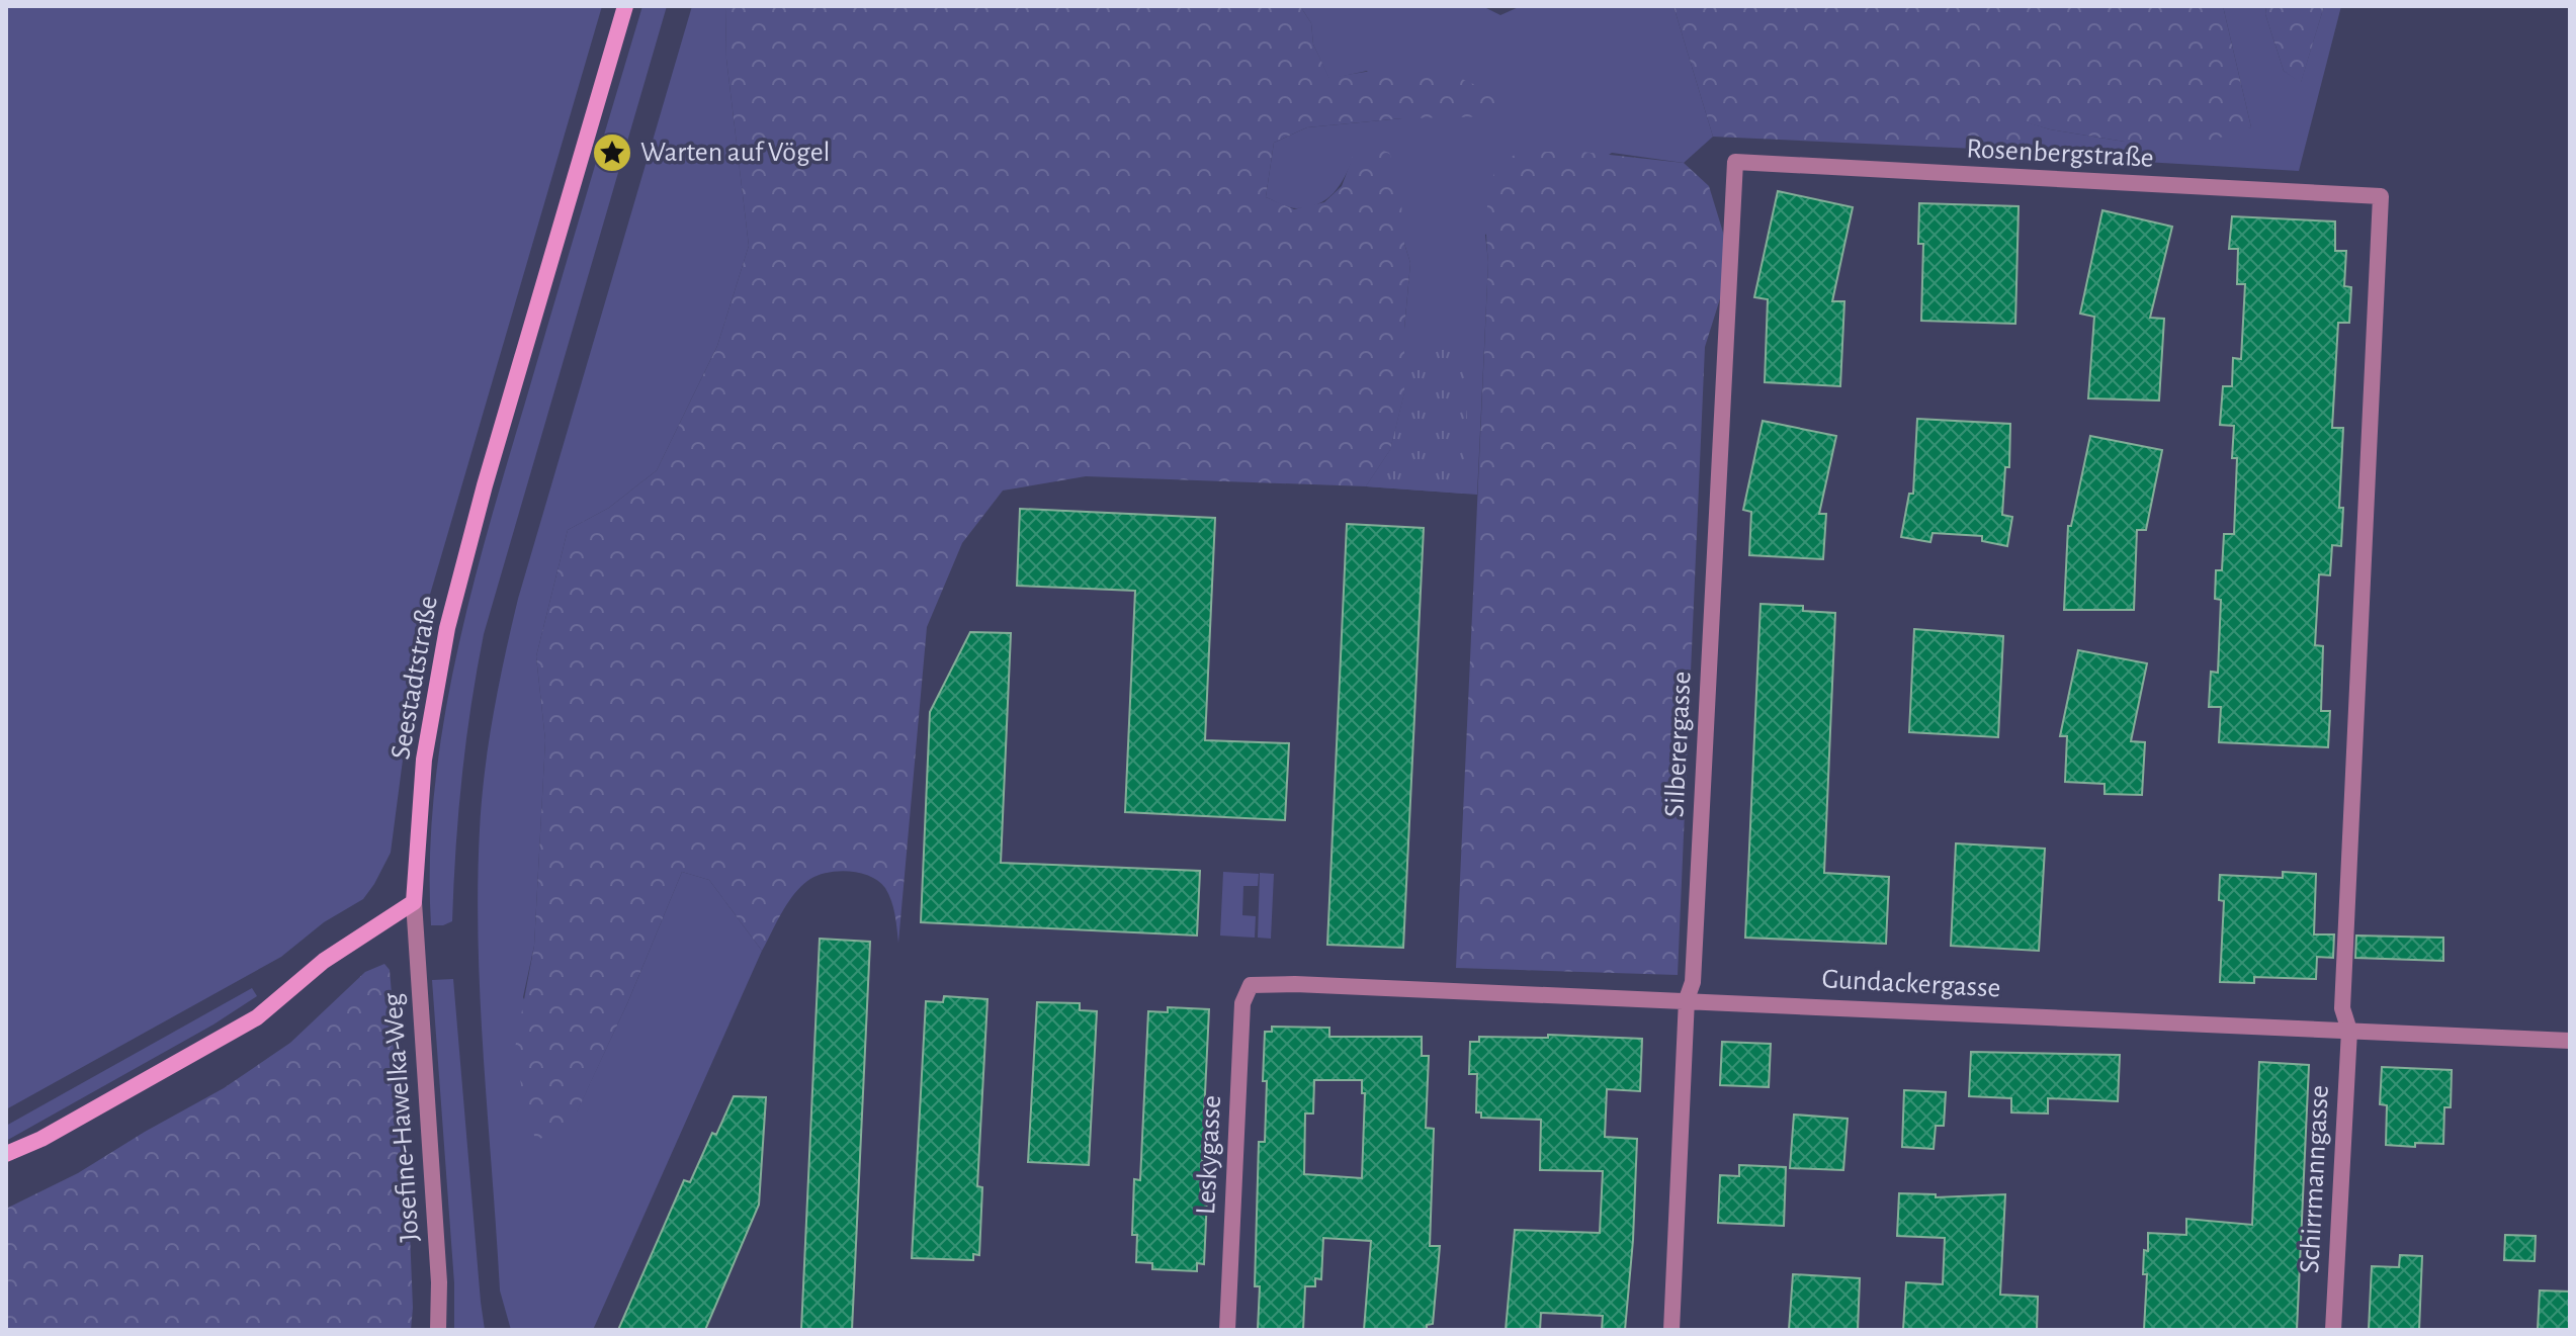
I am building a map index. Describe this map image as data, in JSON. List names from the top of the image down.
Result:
{
  "streets": {
    "street": [
      "Rosenbergstraße",
      "Seestadtstraße",
      "Silberergasse",
      "Gundackergasse",
      "Josefine-Hawelka-Weg",
      "Leskygasse",
      "Schirrmanngasse"
    ]
  },
  "crossings": [
    ["Rosenbergstraße", "Silberergasse"],
    ["Rosenbergstraße", "Schirrmanngasse"],
    ["Seestadtstraße", "Josefine-Hawelka-Weg"],
    ["Silberergasse", "Gundackergasse"],
    ["Gundackergasse", "Leskygasse"],
    ["Gundackergasse", "Schirrmanngasse"]
  ],
  "places": {
    "place": ["Warten auf Vögel"]
  }
}
